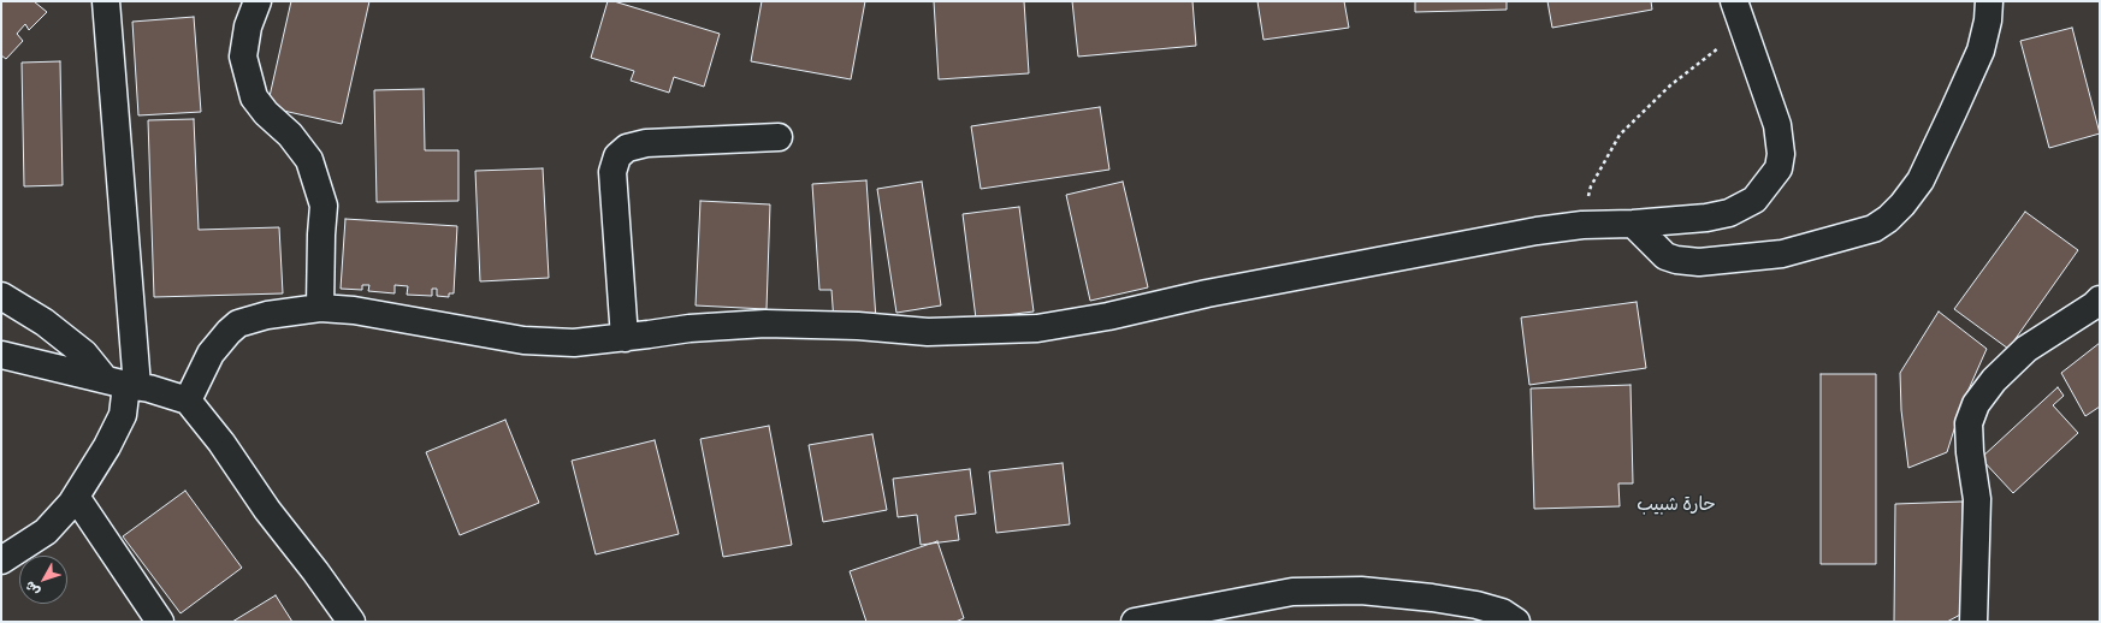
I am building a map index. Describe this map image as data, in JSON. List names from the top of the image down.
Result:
{
  "districts": ["حارة شبيب"],
  "north": "bottom left"
}
